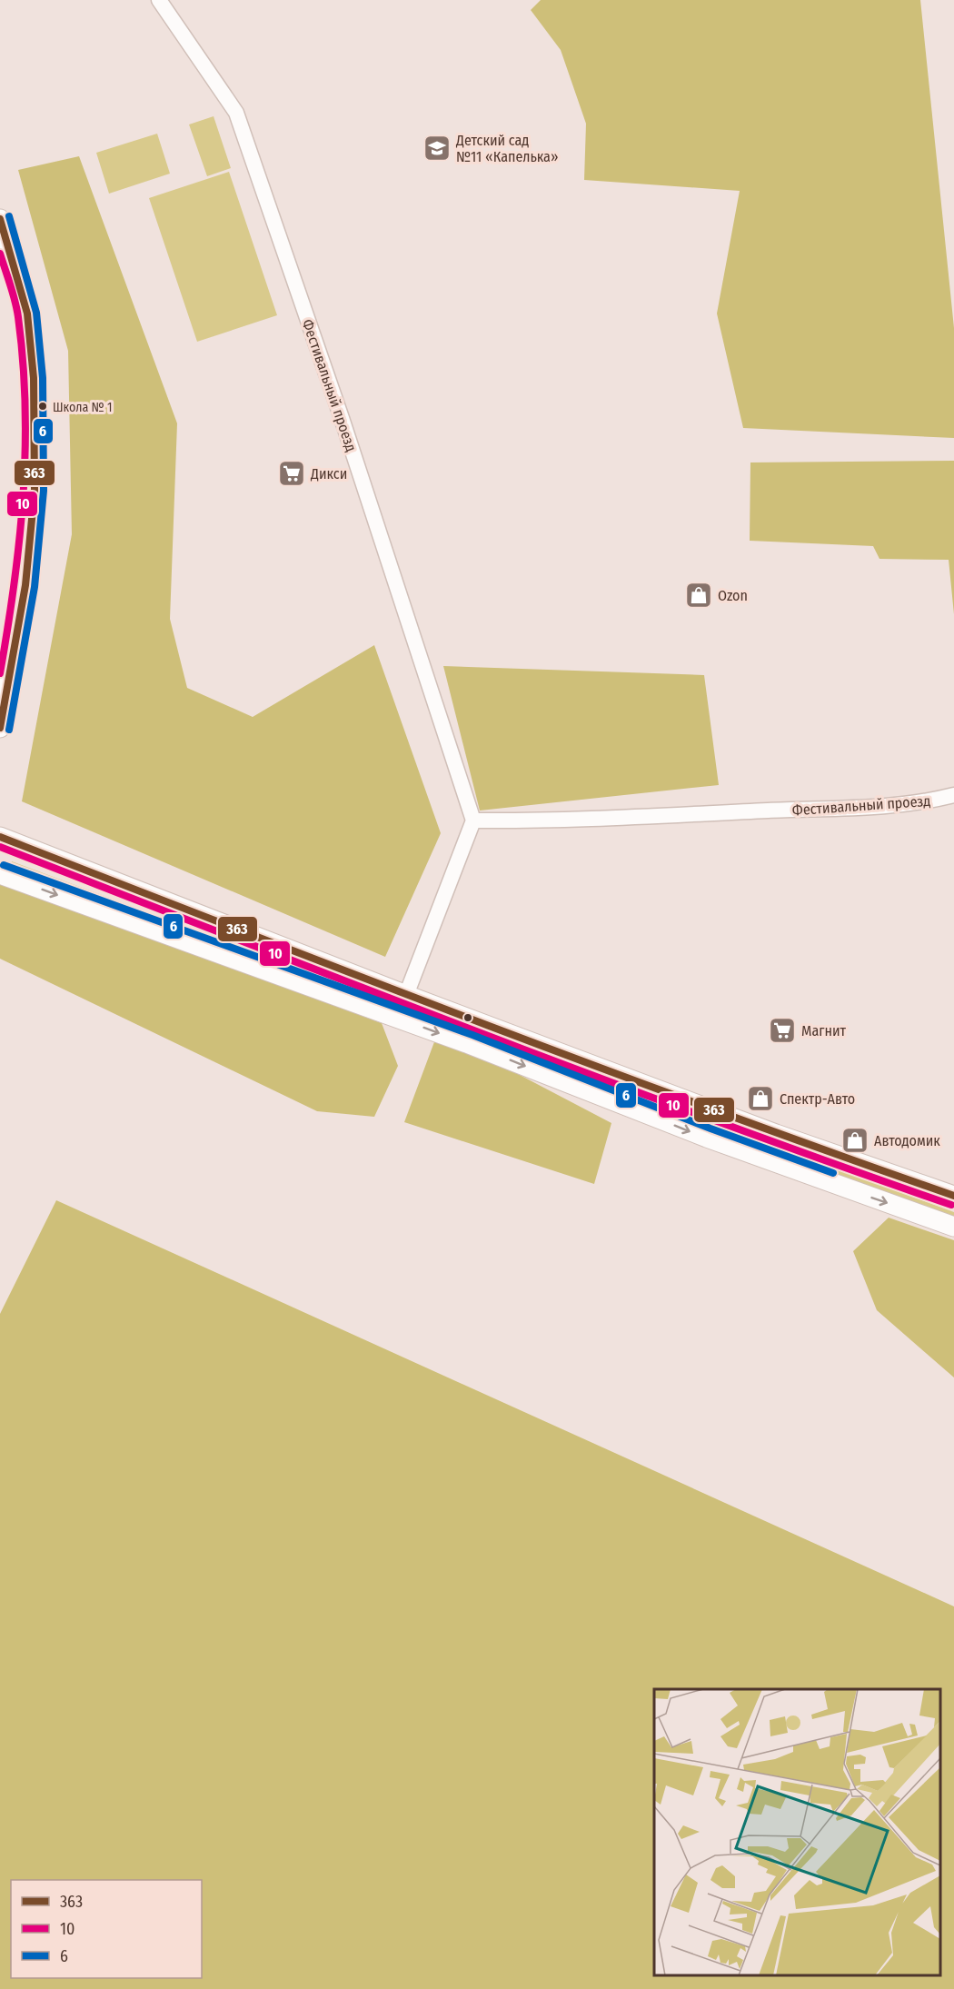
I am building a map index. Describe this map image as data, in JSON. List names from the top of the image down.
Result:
{
  "streets": {
    "street": ["Фестивальный проезд"]
  },
  "places": {
    "school or university": ["Детский сад №11 «Капелька»"],
    "other": ["Школа № 1"],
    "supermarket": ["Дикси", "Магнит"],
    "shop": ["Ozon", "Спектр-Авто", "Автодомик"]
  },
  "lines": ["transit line 6", "transit line 363", "transit line 10"],
  "legend": ["363", "10", "6"]
}
